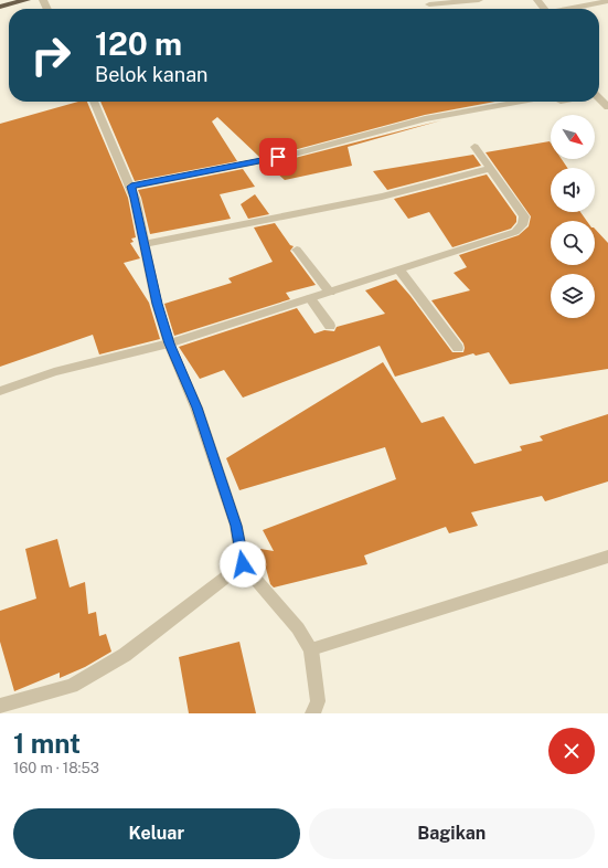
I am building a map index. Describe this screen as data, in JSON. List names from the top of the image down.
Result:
{
  "north": "bottom right",
  "page": {
    "turn": ["120 m", "Belok kanan"],
    "heading": ["1 mnt", "160 m · 18:53"],
    "buttons": ["Keluar", "Bagikan"]
  }
}
